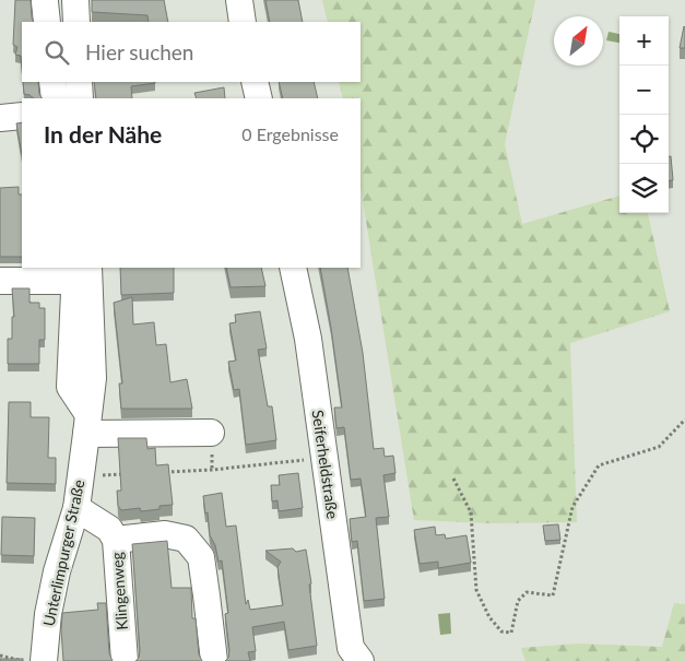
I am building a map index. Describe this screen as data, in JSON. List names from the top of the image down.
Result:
{
  "streets": {
    "street": ["Seiferheldstraße", "Unterlimpurger Straße", "Klingenweg"]
  },
  "crossings": [
    ["Unterlimpurger Straße", "Klingenweg"]
  ],
  "north": "top right",
  "page": {
    "map_buttons": ["+", "−"],
    "search": "Hier suchen",
    "heading": ["In der Nähe", "0 Ergebnisse"]
  }
}
